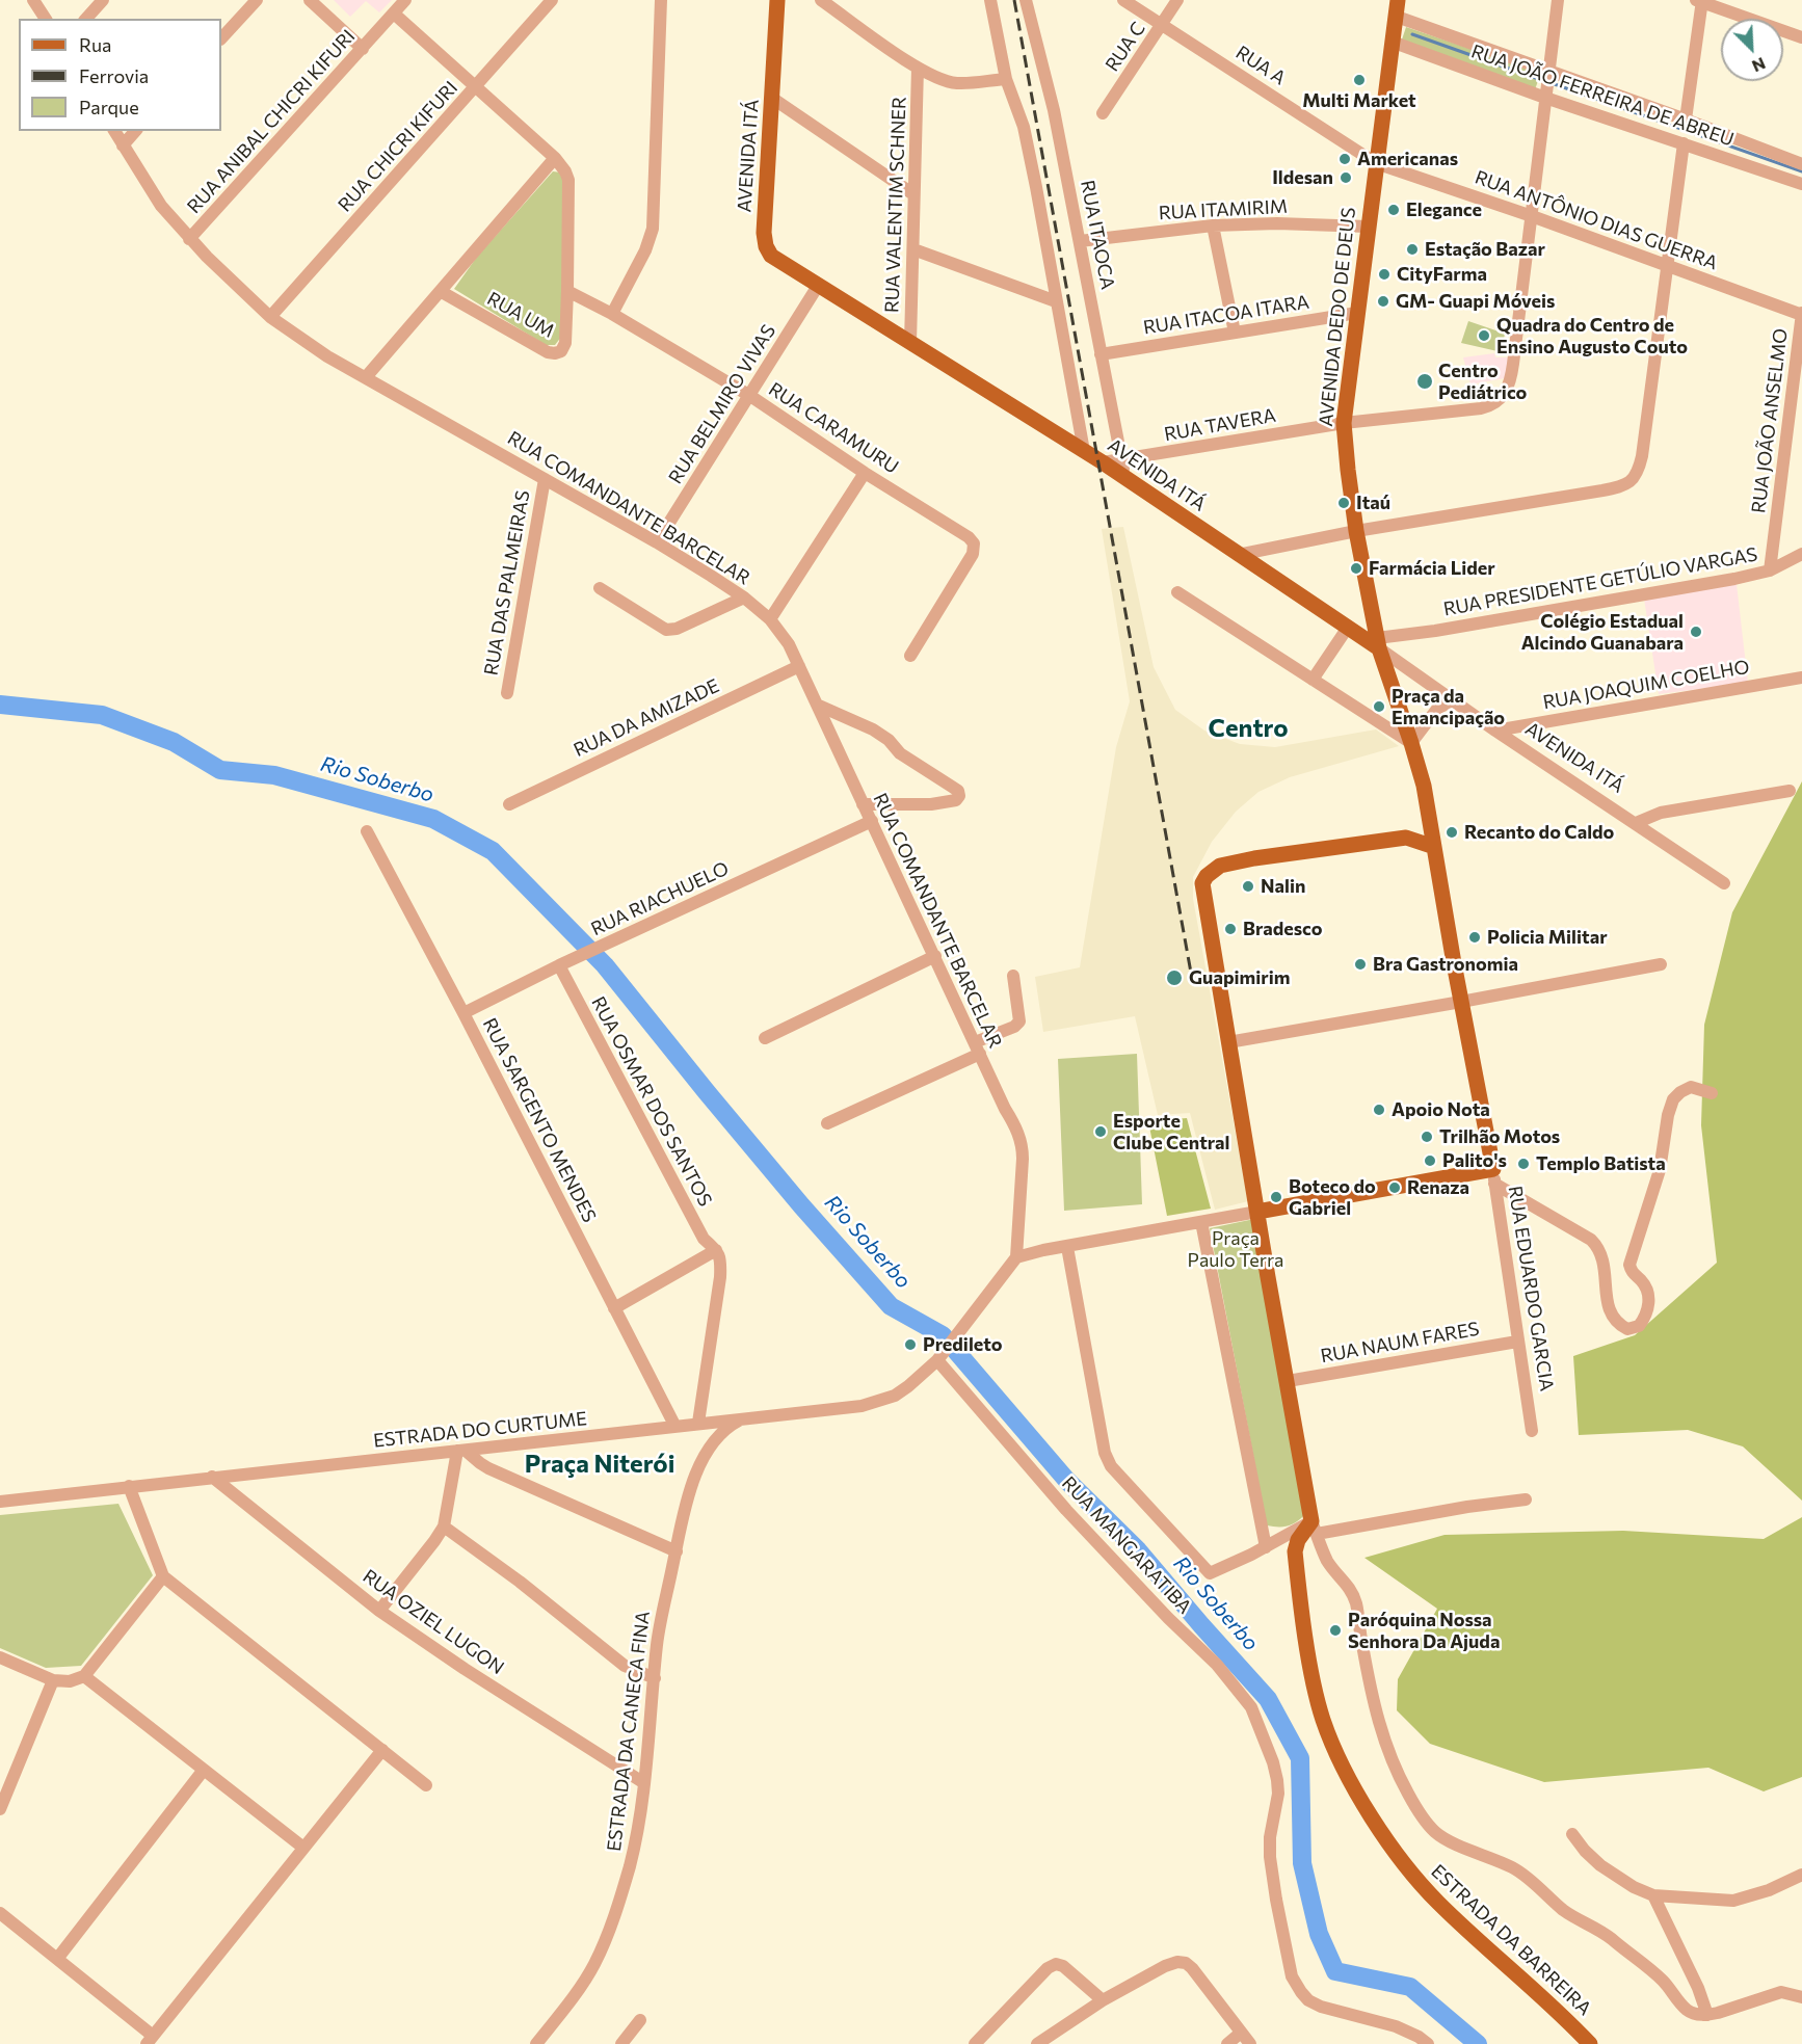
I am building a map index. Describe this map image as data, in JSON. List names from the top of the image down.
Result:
{
  "streets": {
    "main road": [
      "AVENIDA ITÁ",
      "AVENIDA DEDO DE DEUS",
      "RUA EDUARDO GARCIA",
      "ESTRADA DA BARREIRA"
    ],
    "street": [
      "RUA C",
      "RUA A",
      "RUA JOÃO FERREIRA DE ABREU",
      "RUA ANIBAL CHICRI KIFURI",
      "RUA CHICRI KIFURI",
      "RUA VALENTIM SCHNER",
      "RUA ITAMIRIM",
      "RUA ANTÔNIO DIAS GUERRA",
      "RUA ITAOCA",
      "RUA UM",
      "RUA ITACOA ITARA",
      "RUA BELMIRO VIVAS",
      "RUA JOÃO ANSELMO",
      "RUA TAVERA",
      "RUA CARAMURU",
      "RUA COMANDANTE BARCELAR",
      "RUA PRESIDENTE GETÚLIO VARGAS",
      "RUA DAS PALMEIRAS",
      "RUA JOAQUIM COELHO",
      "RUA DA AMIZADE",
      "RUA RIACHUELO",
      "RUA OSMAR DOS SANTOS",
      "RUA SARGENTO MENDES",
      "RUA NAUM FARES",
      "ESTRADA DO CURTUME",
      "RUA MANGARATIBA",
      "RUA OZIEL LUGON",
      "ESTRADA DA CANECA FINA"
    ]
  },
  "crossings": [
    ["RUA C", "RUA A"],
    ["RUA A", "RUA ANTÔNIO DIAS GUERRA"],
    ["RUA A", "AVENIDA DEDO DE DEUS"],
    ["RUA JOÃO FERREIRA DE ABREU", "AVENIDA DEDO DE DEUS"],
    ["RUA JOÃO FERREIRA DE ABREU", "RUA TAVERA"],
    ["RUA ANIBAL CHICRI KIFURI", "RUA COMANDANTE BARCELAR"],
    ["RUA CHICRI KIFURI", "RUA COMANDANTE BARCELAR"],
    ["AVENIDA ITÁ", "RUA VALENTIM SCHNER"],
    ["AVENIDA ITÁ", "RUA ITAOCA"],
    ["AVENIDA ITÁ", "AVENIDA DEDO DE DEUS"],
    ["AVENIDA ITÁ", "RUA BELMIRO VIVAS"],
    ["AVENIDA ITÁ", "RUA TAVERA"],
    ["AVENIDA ITÁ", "RUA PRESIDENTE GETÚLIO VARGAS"],
    ["AVENIDA ITÁ", "RUA JOAQUIM COELHO"],
    ["RUA ITAMIRIM", "RUA ITAOCA"],
    ["RUA ITAMIRIM", "AVENIDA DEDO DE DEUS"],
    ["RUA ANTÔNIO DIAS GUERRA", "AVENIDA DEDO DE DEUS"],
    ["RUA ANTÔNIO DIAS GUERRA", "RUA JOÃO ANSELMO"],
    ["RUA ANTÔNIO DIAS GUERRA", "RUA TAVERA"],
    ["RUA ITAOCA", "RUA ITACOA ITARA"],
    ["RUA ITAOCA", "RUA TAVERA"],
    ["RUA UM", "RUA CARAMURU"],
    ["RUA ITACOA ITARA", "AVENIDA DEDO DE DEUS"],
    ["AVENIDA DEDO DE DEUS", "RUA TAVERA"],
    ["AVENIDA DEDO DE DEUS", "RUA PRESIDENTE GETÚLIO VARGAS"],
    ["AVENIDA DEDO DE DEUS", "RUA EDUARDO GARCIA"],
    ["RUA BELMIRO VIVAS", "RUA CARAMURU"],
    ["RUA BELMIRO VIVAS", "RUA COMANDANTE BARCELAR"],
    ["RUA JOÃO ANSELMO", "RUA PRESIDENTE GETÚLIO VARGAS"],
    ["RUA COMANDANTE BARCELAR", "RUA DAS PALMEIRAS"],
    ["RUA COMANDANTE BARCELAR", "RUA DA AMIZADE"],
    ["RUA COMANDANTE BARCELAR", "RUA RIACHUELO"],
    ["RUA RIACHUELO", "RUA OSMAR DOS SANTOS"],
    ["RUA RIACHUELO", "RUA SARGENTO MENDES"],
    ["RUA SARGENTO MENDES", "ESTRADA DO CURTUME"],
    ["RUA EDUARDO GARCIA", "RUA NAUM FARES"],
    ["ESTRADA DO CURTUME", "RUA OZIEL LUGON"],
    ["ESTRADA DO CURTUME", "ESTRADA DA CANECA FINA"],
    ["RUA MANGARATIBA", "ESTRADA DA CANECA FINA"],
    ["RUA OZIEL LUGON", "ESTRADA DA CANECA FINA"]
  ],
  "districts": ["Centro", "Praça Niterói"],
  "water": ["Rio Soberbo"],
  "parks": ["Praça Paulo Terra"],
  "places": [
    "Multi Market",
    "Americanas",
    "Ildesan",
    "Elegance",
    "Estação Bazar",
    "CityFarma",
    "GM- Guapi Móveis",
    "Quadra do Centro de Ensino Augusto Couto",
    "Centro Pediátrico",
    "Itaú",
    "Farmácia Lider",
    "Colégio Estadual Alcindo Guanabara",
    "Praça da Emancipação",
    "Recanto do Caldo",
    "Nalin",
    "Bradesco",
    "Policia Militar",
    "Bra Gastronomia",
    "Guapimirim",
    "Apoio Nota",
    "Esporte Clube Central",
    "Trilhão Motos",
    "Palito's",
    "Templo Batista",
    "Renaza",
    "Boteco do Gabriel",
    "Predileto",
    "Paróquina Nossa Senhora Da Ajuda"
  ],
  "legend": ["Rua", "Ferrovia", "Parque"],
  "north": "bottom right"
}
